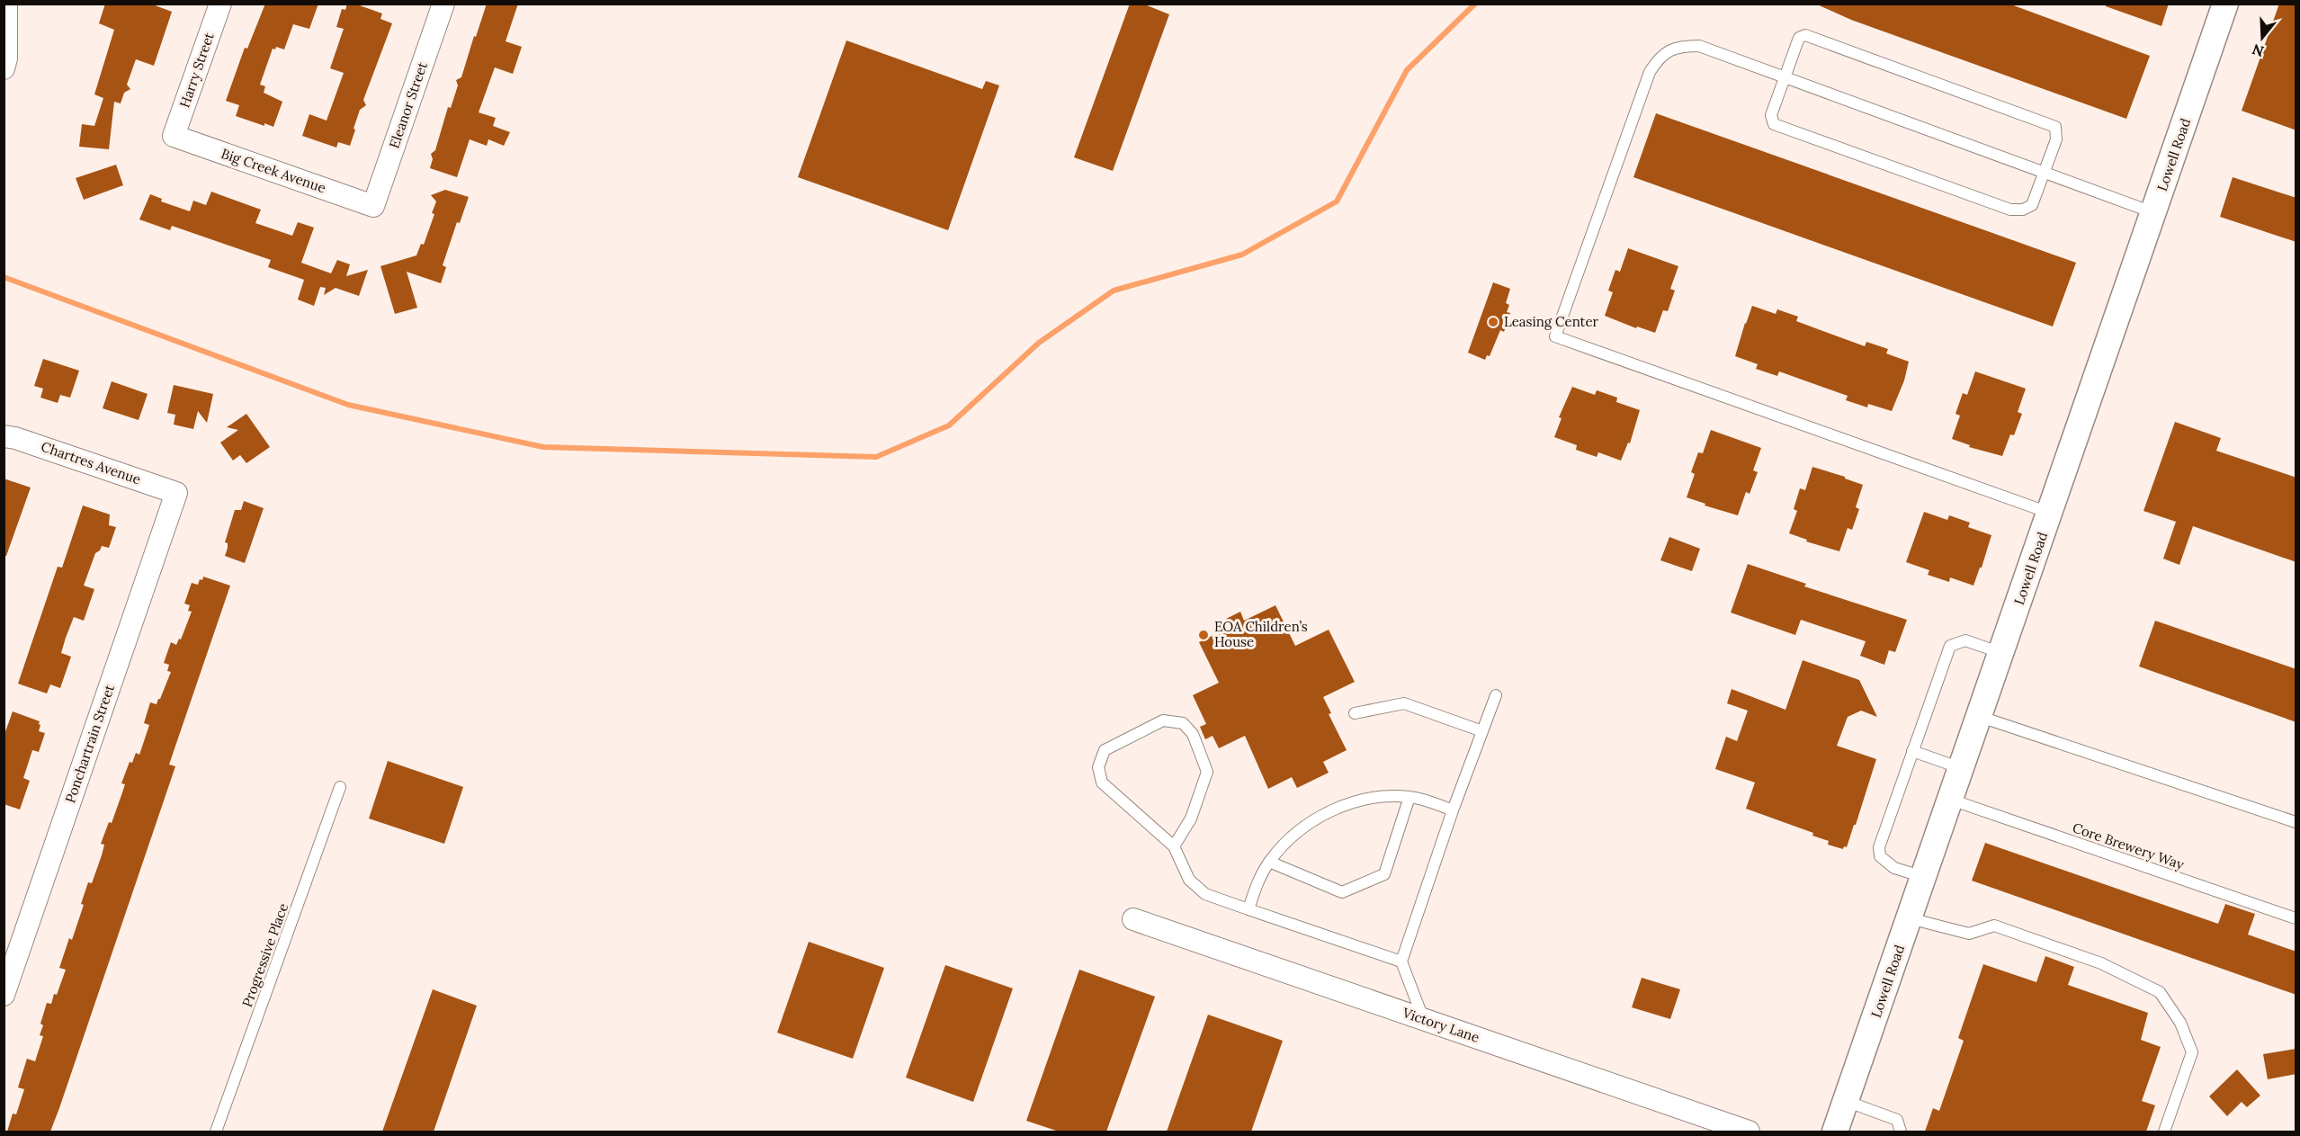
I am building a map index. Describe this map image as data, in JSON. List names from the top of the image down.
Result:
{
  "streets": {
    "street": [
      "Harry Street",
      "Eleanor Street",
      "Lowell Road",
      "Big Creek Avenue",
      "Chartres Avenue",
      "Ponchartrain Street",
      "Victory Lane"
    ],
    "lane": ["Core Brewery Way", "Progressive Place"]
  },
  "crossings": [
    ["Harry Street", "Big Creek Avenue"],
    ["Eleanor Street", "Big Creek Avenue"],
    ["Lowell Road", "Core Brewery Way"],
    ["Chartres Avenue", "Ponchartrain Street"]
  ],
  "places": ["Leasing Center", "EOA Children’s House"],
  "north": "bottom"
}
